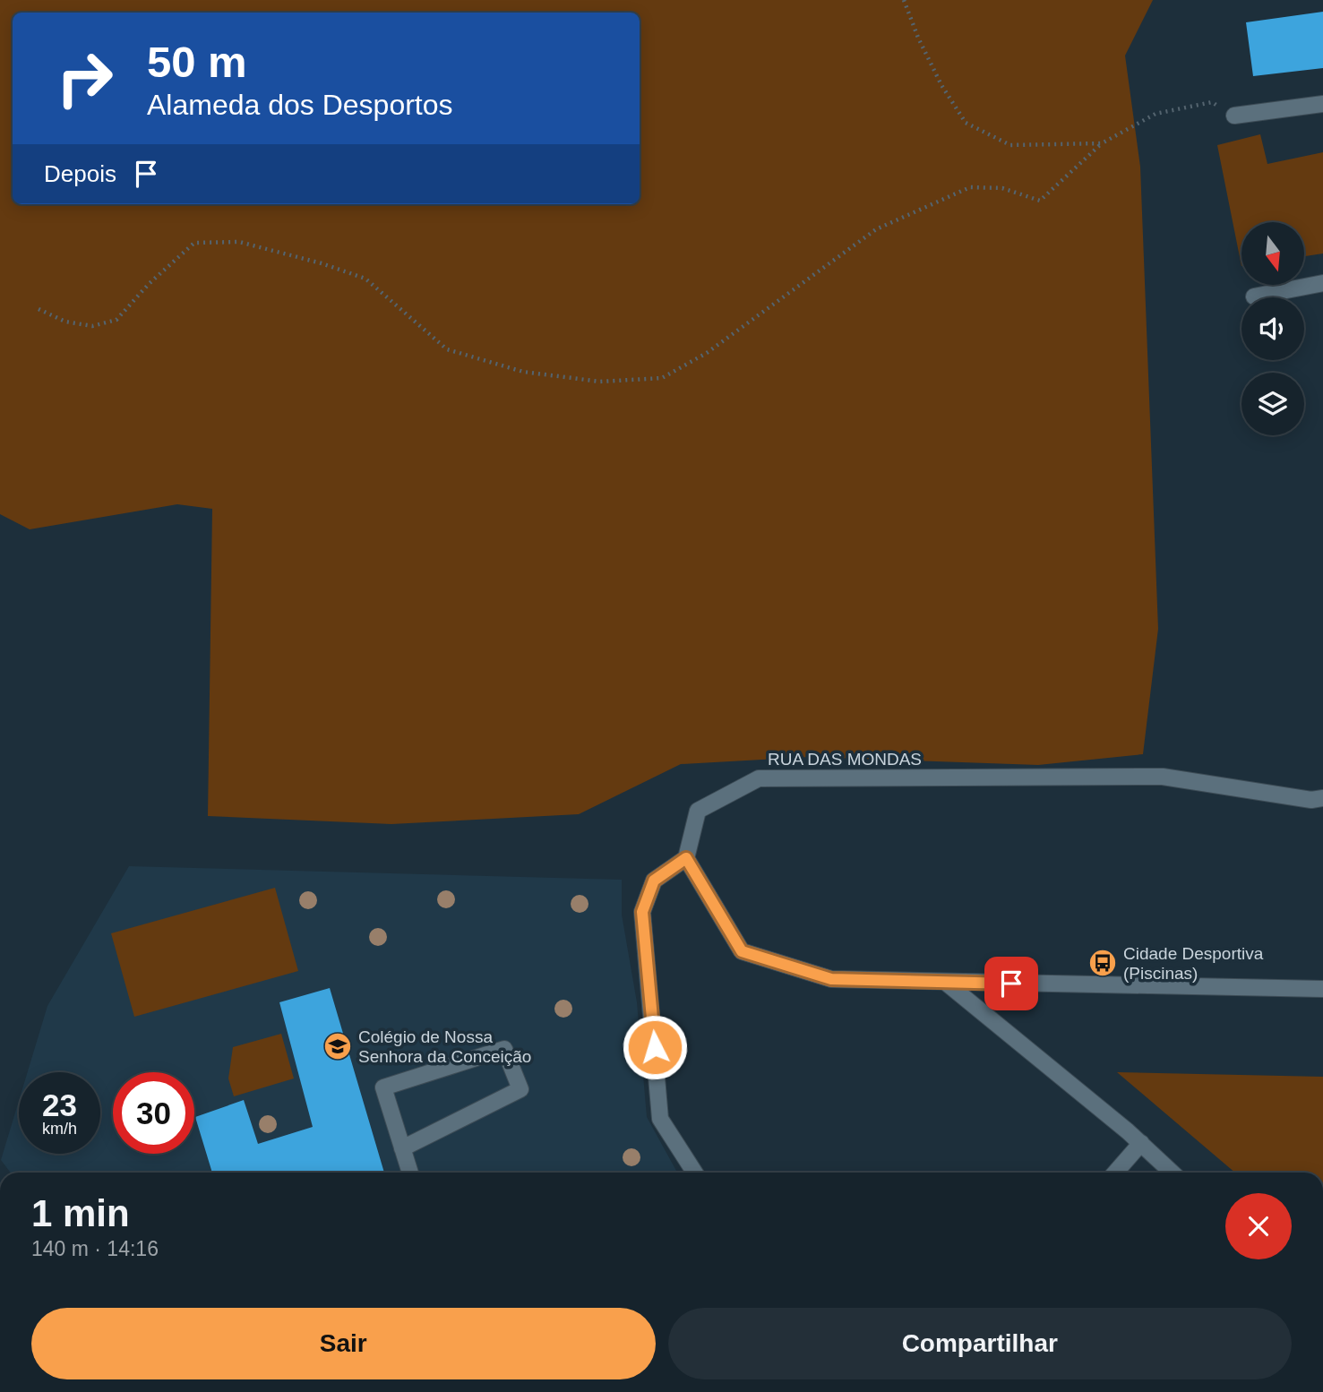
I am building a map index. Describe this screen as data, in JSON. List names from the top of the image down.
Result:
{
  "streets": {
    "street": ["RUA DAS MONDAS"]
  },
  "places": {
    "bus stop": ["Cidade Desportiva (Piscinas)"],
    "school or university": ["Colégio de Nossa Senhora da Conceição"]
  },
  "north": "bottom",
  "page": {
    "turn": ["50 m", "Alameda dos Desportos"],
    "then": "Depois",
    "speed": "23 km/h",
    "limit": "30",
    "heading": ["1 min", "140 m · 14:16"],
    "buttons": ["Sair", "Compartilhar"]
  }
}
